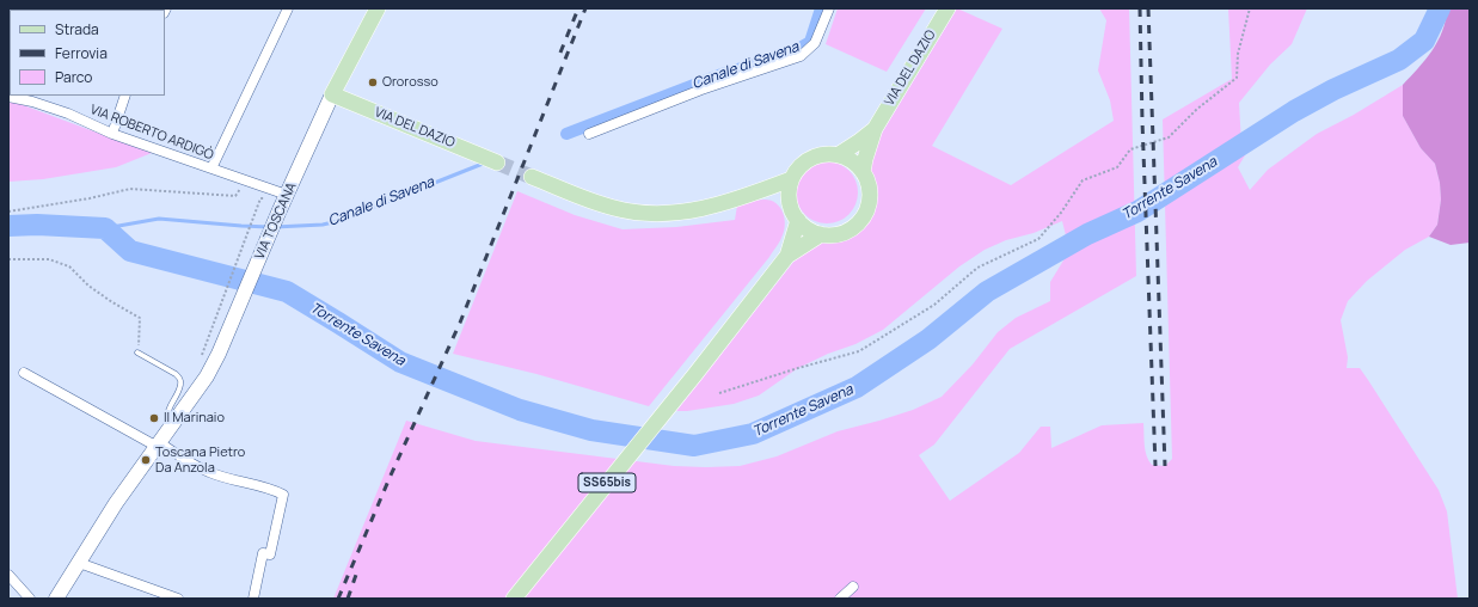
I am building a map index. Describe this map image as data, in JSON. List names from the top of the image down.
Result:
{
  "streets": {
    "main road": ["VIA DEL DAZIO", "VIA TOSCANA", "SS65bis"],
    "street": ["VIA ROBERTO ARDIGÒ"]
  },
  "crossings": [
    ["VIA DEL DAZIO", "VIA TOSCANA"],
    ["VIA DEL DAZIO", "SS65bis"],
    ["VIA ROBERTO ARDIGÒ", "VIA TOSCANA"]
  ],
  "water": ["Canale di Savena", "Torrente Savena"],
  "places": ["Ororosso", "Il Marinaio", "Toscana Pietro Da Anzola"],
  "legend": ["Strada", "Ferrovia", "Parco"]
}
